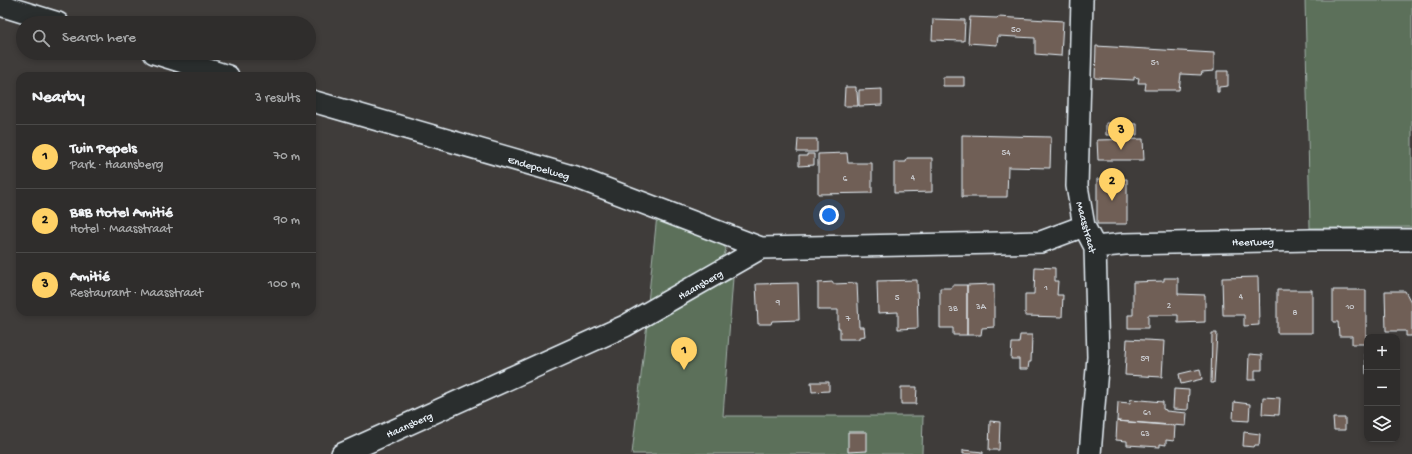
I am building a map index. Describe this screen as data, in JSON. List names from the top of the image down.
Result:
{
  "streets": {
    "street": [
      "Endepoelweg",
      "Maasstraat",
      "Heerweg",
      "Haansberg"
    ]
  },
  "crossings": [
    ["Endepoelweg", "Haansberg"],
    ["Maasstraat", "Heerweg"],
    ["Maasstraat", "Haansberg"]
  ],
  "house_numbers": [
    "50",
    "51",
    "54",
    "4",
    "6",
    "1",
    "4",
    "5",
    "9",
    "2",
    "3A",
    "10",
    "3B",
    "8",
    "7",
    "59",
    "61",
    "63"
  ],
  "page": {
    "search": "Search here",
    "heading": ["Nearby", "3 results"],
    "pins": ["3", "2", "1"],
    "list": [
      {
        "mark": "1",
        "name": "Tuin Pepels",
        "note": "Park · Haansberg",
        "value": "70 m"
      },
      {
        "mark": "2",
        "name": "B&B Hotel Amitié",
        "note": "Hotel · Maasstraat",
        "value": "90 m"
      },
      {
        "mark": "3",
        "name": "Amitié",
        "note": "Restaurant · Maasstraat",
        "value": "100 m"
      }
    ],
    "map_buttons": ["+", "−"]
  }
}
